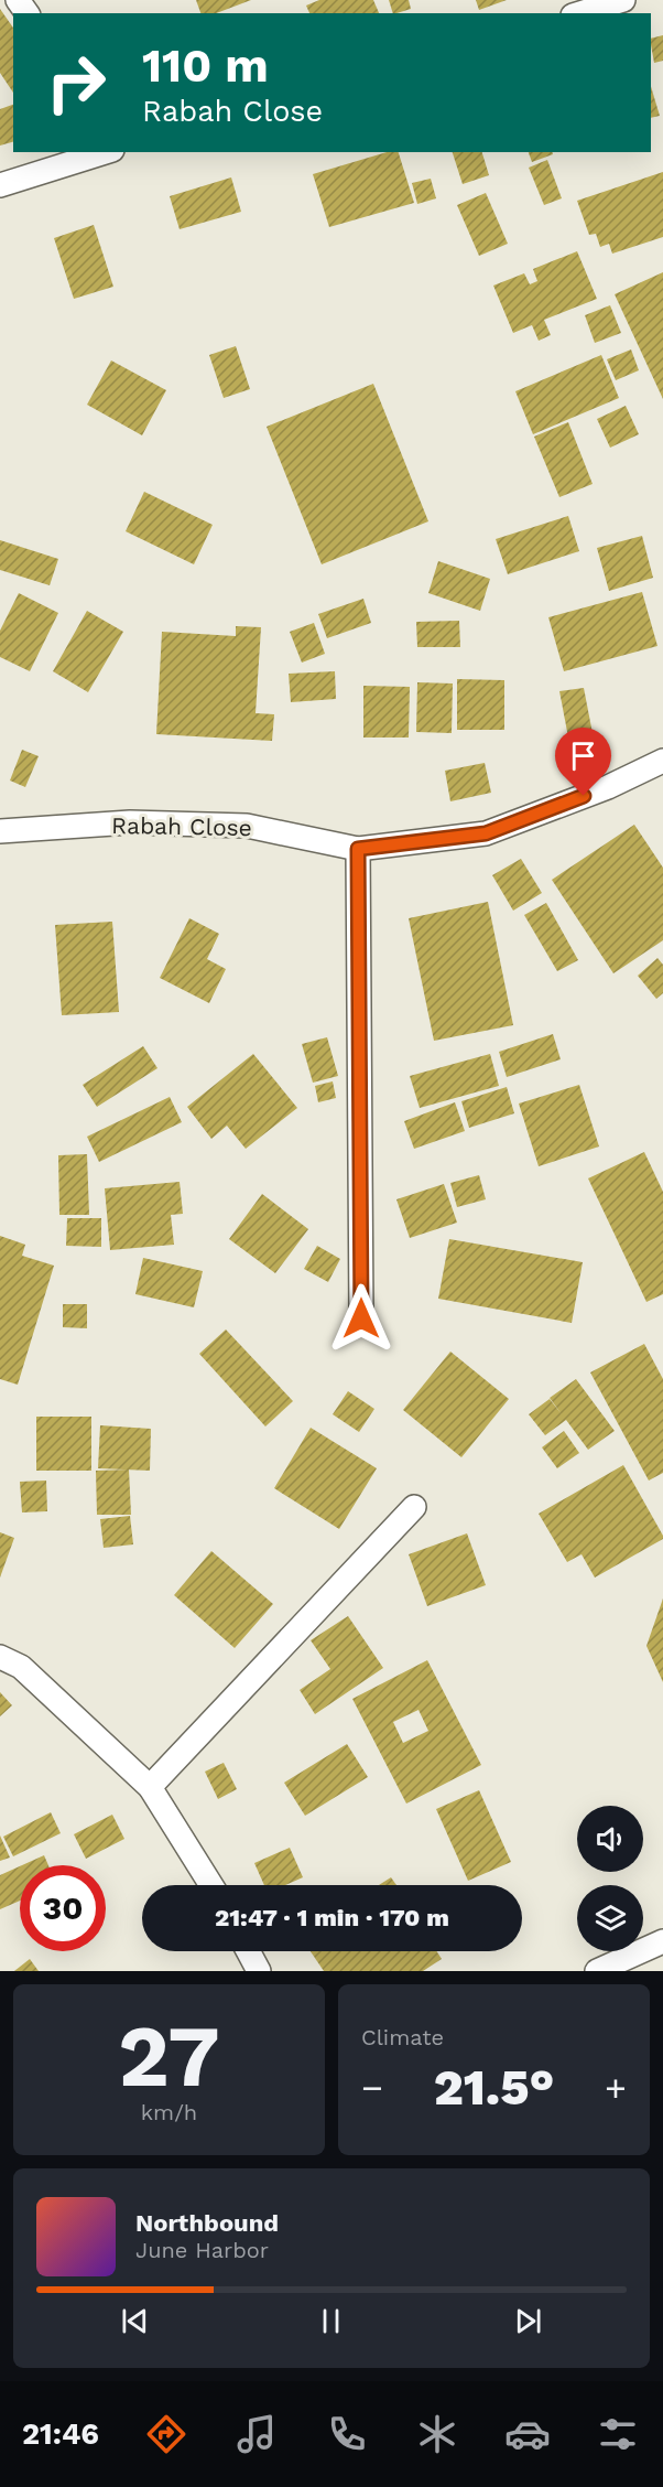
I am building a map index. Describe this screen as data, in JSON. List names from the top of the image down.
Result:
{
  "streets": {
    "street": ["Rabah Close"]
  },
  "page": {
    "turn": ["110 m", "Rabah Close"],
    "limit": "30",
    "trip": "21:47 · 1 min · 170 m",
    "tile": [
      ["27", "km/h"],
      "Climate"
    ],
    "heat": ["−", "21.5°", "+"],
    "song": ["Northbound", "June Harbor"],
    "tabs": "21:46"
  }
}
